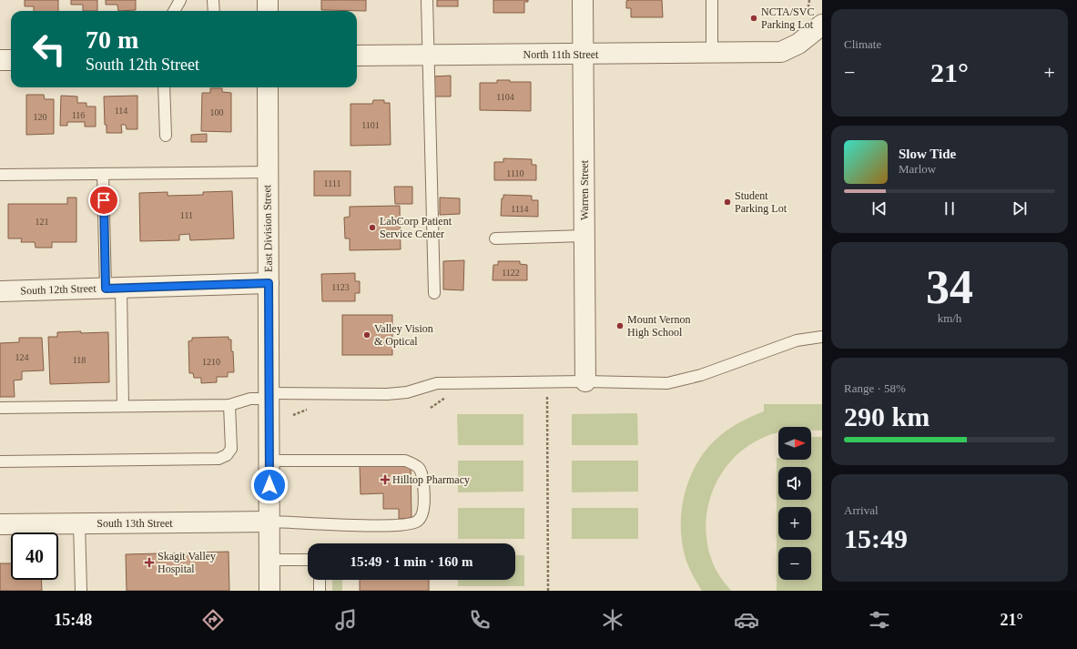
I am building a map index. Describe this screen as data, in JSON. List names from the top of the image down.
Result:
{
  "streets": {
    "street": [
      "North 11th Street",
      "Warren Street",
      "East Division Street",
      "South 12th Street",
      "South 13th Street"
    ]
  },
  "crossings": [
    ["North 11th Street", "Warren Street"],
    ["East Division Street", "South 12th Street"],
    ["East Division Street", "South 13th Street"]
  ],
  "places": {
    "other": [
      "NCTA/SVC Parking Lot",
      "Student Parking Lot",
      "LabCorp Patient Service Center",
      "Mount Vernon High School",
      "Valley Vision & Optical"
    ],
    "health": ["Hilltop Pharmacy", "Skagit Valley Hospital"]
  },
  "house_numbers": [
    "1104",
    "114",
    "100",
    "116",
    "120",
    "1101",
    "1110",
    "1111",
    "1114",
    "111",
    "121",
    "1122",
    "1123",
    "124",
    "118",
    "1210"
  ],
  "north": "right",
  "page": {
    "tile": [
      "Climate",
      ["34", "km/h"],
      ["Range · 58%", "290 km"],
      ["Arrival", "15:49"]
    ],
    "turn": ["70 m", "South 12th Street"],
    "heat": ["−", "21°", "+"],
    "song": ["Slow Tide", "Marlow"],
    "map_buttons": ["+", "−"],
    "limit": "40",
    "trip": "15:49 · 1 min · 160 m",
    "tabs": ["15:48", "21°"]
  }
}
